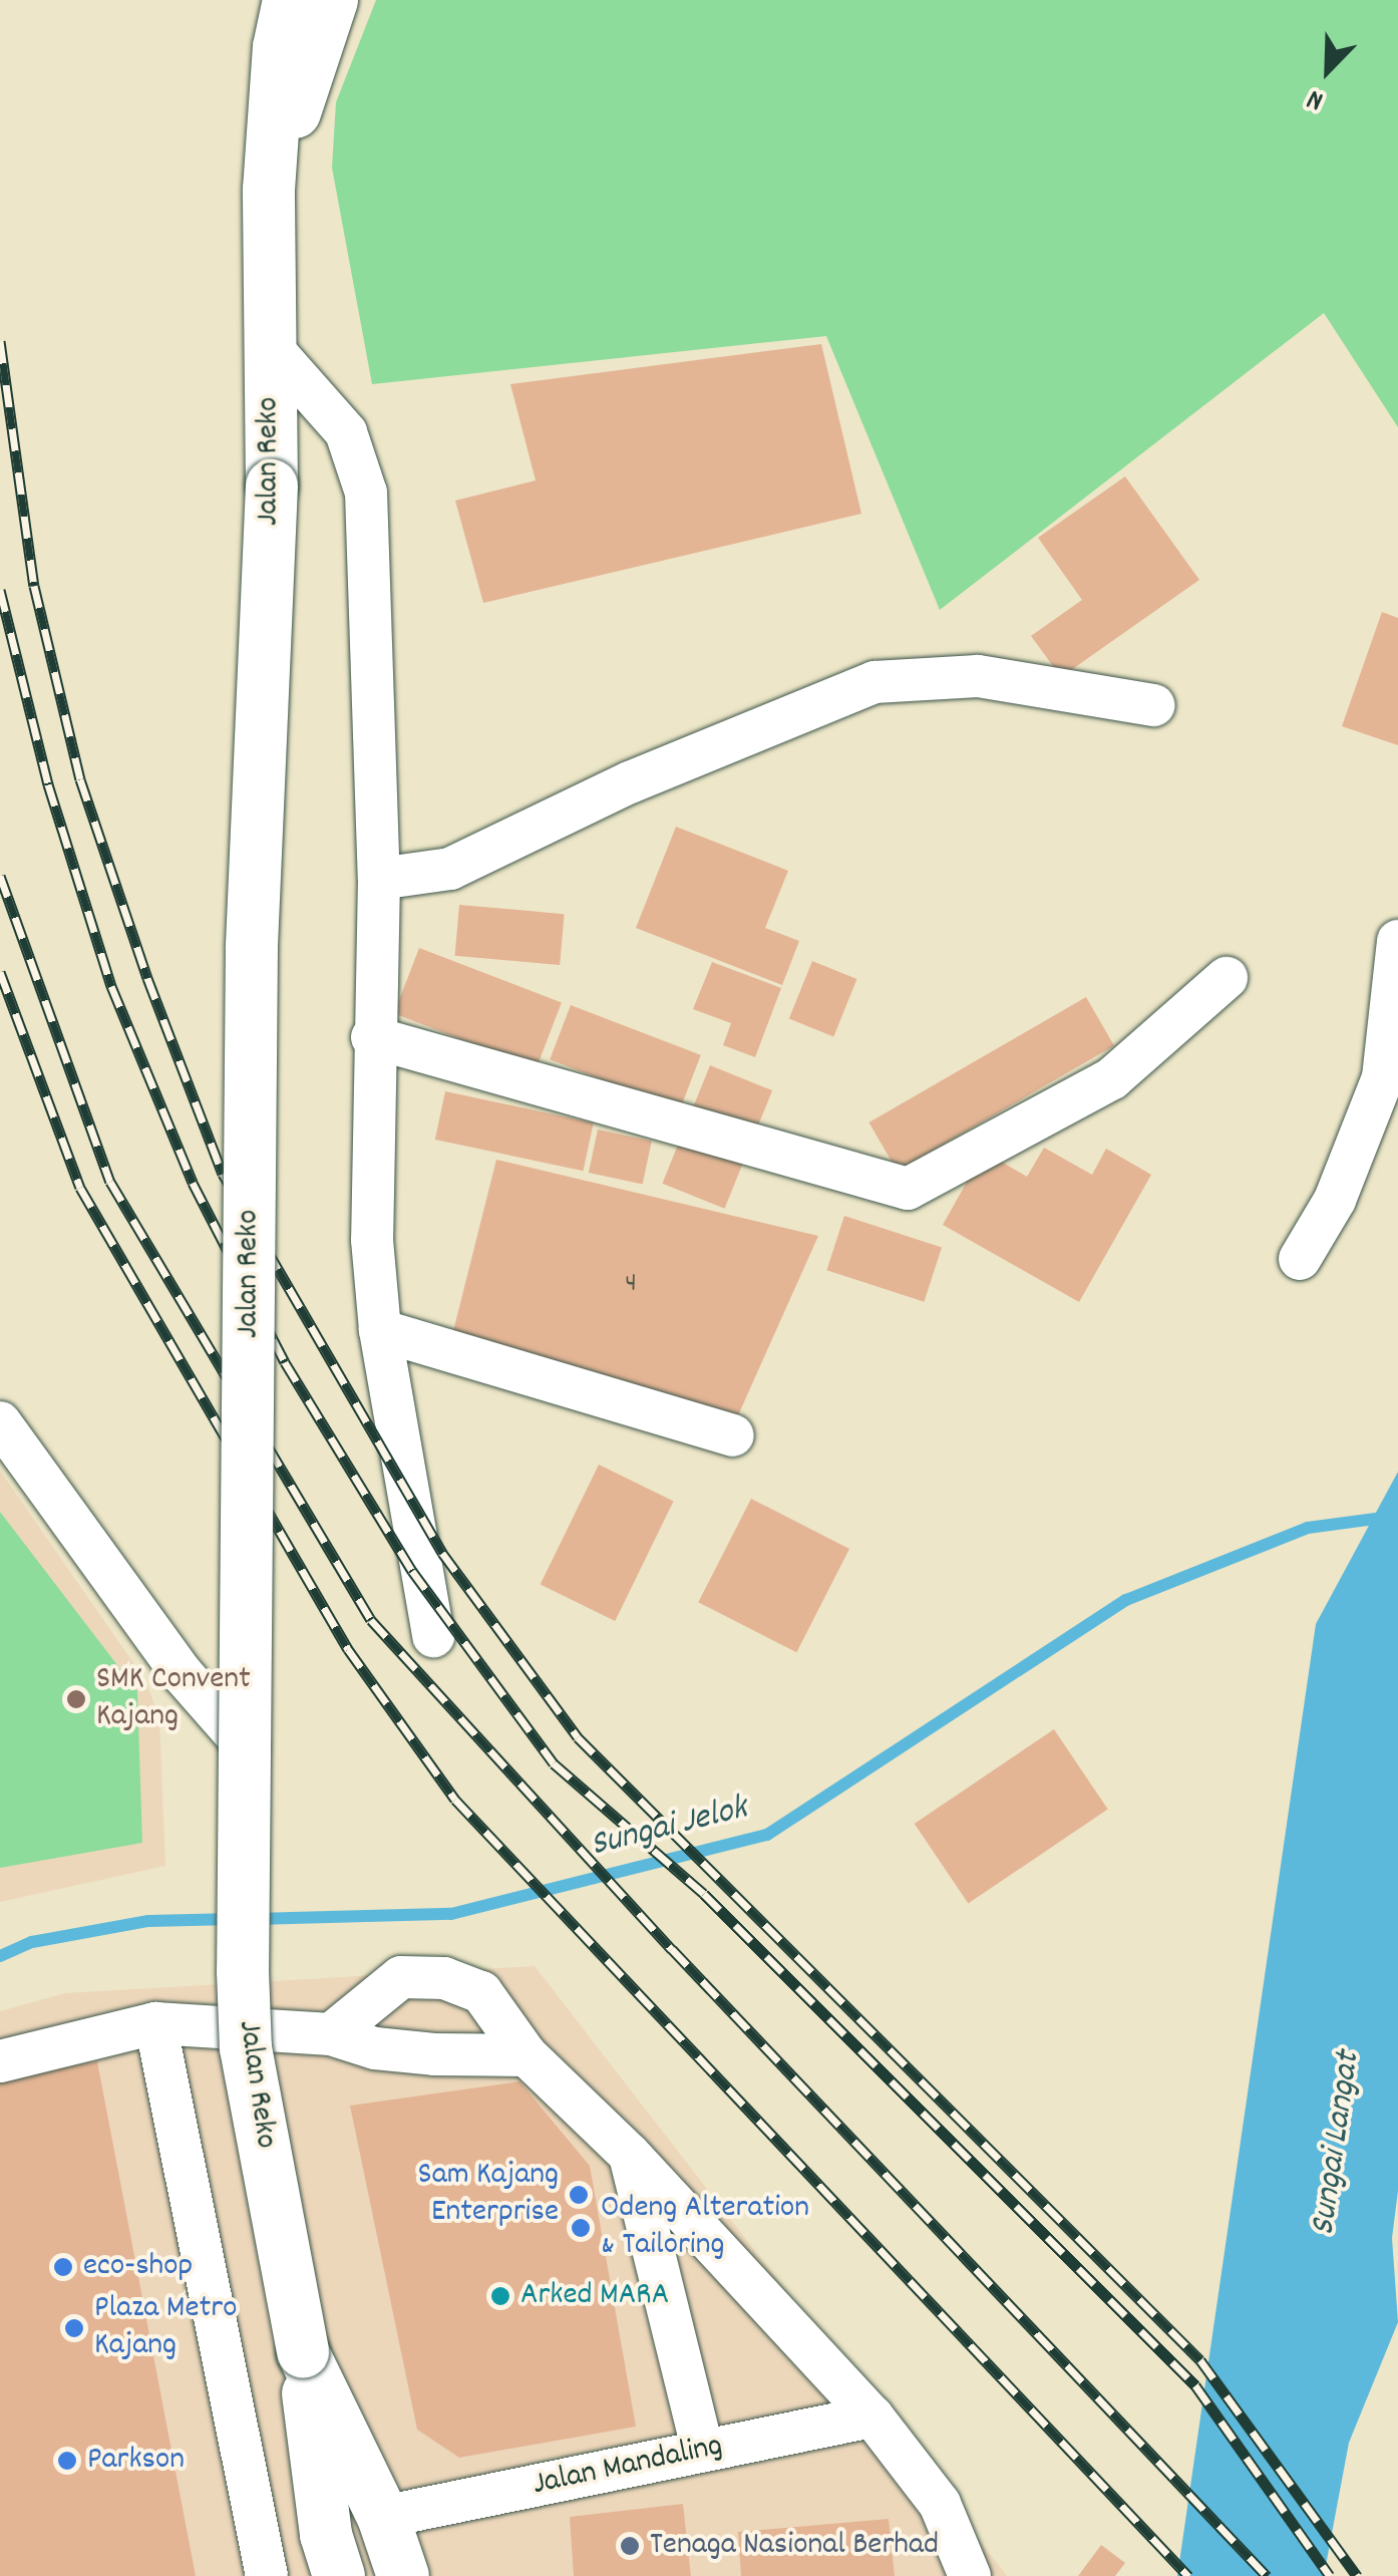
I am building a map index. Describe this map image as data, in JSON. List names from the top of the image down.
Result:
{
  "streets": {
    "main road": ["Jalan Reko"],
    "street": ["Jalan Mandaling"]
  },
  "crossings": [
    ["Jalan Reko", "Jalan Mandaling"]
  ],
  "water": ["Sungai Jelok", "Sungai Langat"],
  "places": [
    "SMK Convent Kajang",
    "Sam Kajang Enterprise",
    "Odeng Alteration & Tailoring",
    "eco-shop",
    "Arked MARA",
    "Plaza Metro Kajang",
    "Parkson",
    "Tenaga Nasional Berhad"
  ],
  "house_numbers": ["4"],
  "north": "bottom left"
}
